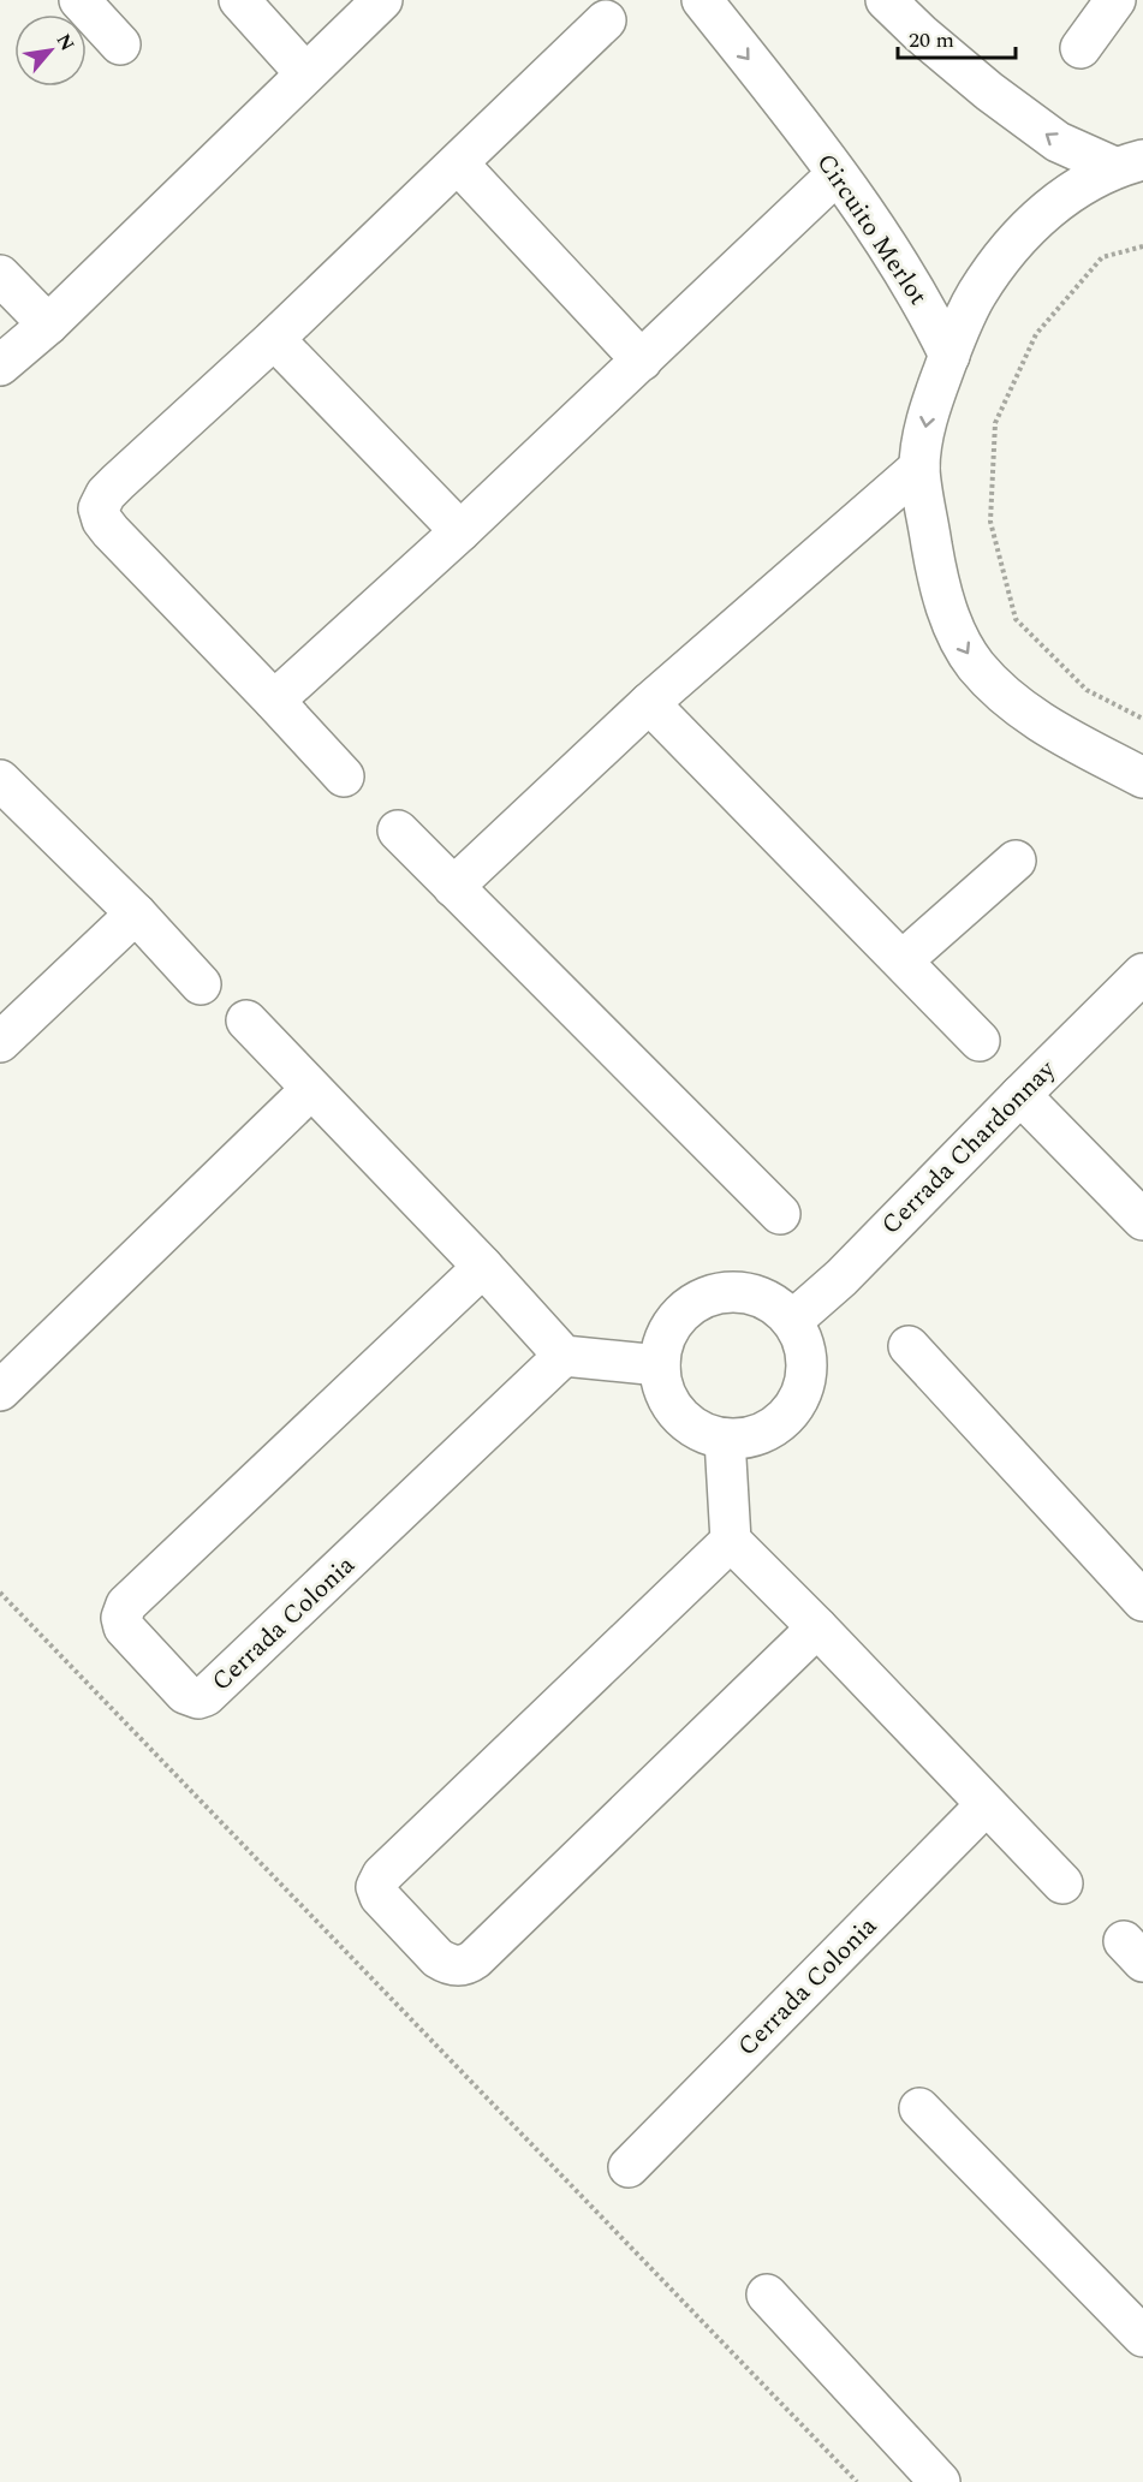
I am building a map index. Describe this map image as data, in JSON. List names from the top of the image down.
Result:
{
  "streets": {
    "street": ["Circuito Merlot", "Cerrada Chardonnay", "Cerrada Colonia"]
  },
  "scale_bar": "20 m",
  "north": "top right"
}
